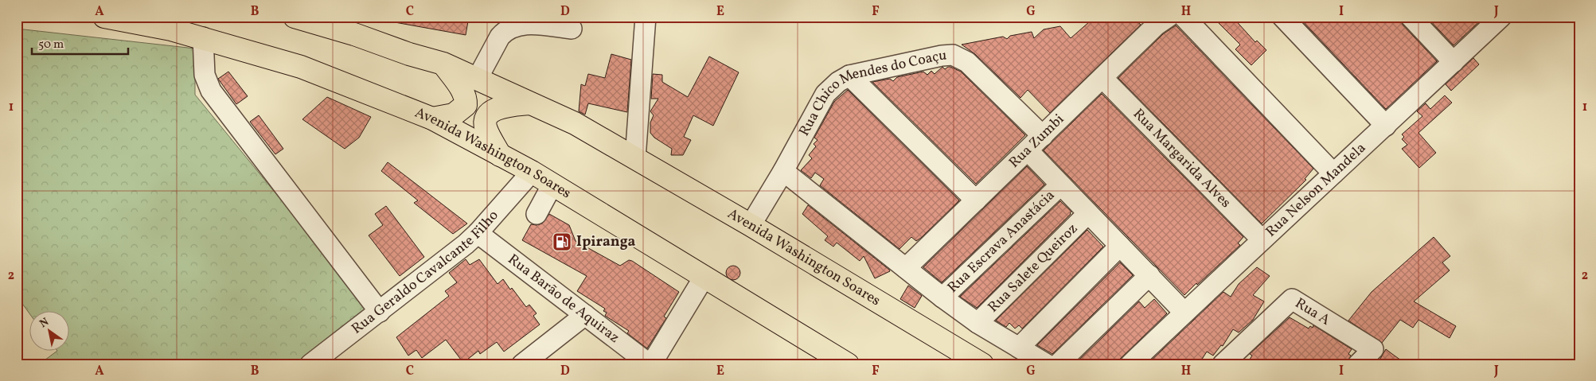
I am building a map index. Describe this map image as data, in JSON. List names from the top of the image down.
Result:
{
  "streets": {
    "highway": ["Avenida Washington Soares"],
    "street": [
      "Rua Chico Mendes do Coaçu",
      "Rua Zumbi",
      "Rua Margarida Alves",
      "Rua Nelson Mandela",
      "Rua Escrava Anastácia",
      "Rua Salete Queiroz",
      "Rua Geraldo Cavalcante Filho",
      "Rua Barão de Aquiraz",
      "Rua A"
    ]
  },
  "crossings": [
    ["Rua Chico Mendes do Coaçu", "Rua Zumbi"],
    ["Rua Chico Mendes do Coaçu", "Avenida Washington Soares"],
    ["Rua Zumbi", "Rua Margarida Alves"],
    ["Avenida Washington Soares", "Rua Geraldo Cavalcante Filho"],
    ["Rua Margarida Alves", "Rua Nelson Mandela"],
    ["Rua Geraldo Cavalcante Filho", "Rua Barão de Aquiraz"]
  ],
  "places": {
    "fuel station": ["Ipiranga"]
  },
  "scale_bar": "50 m",
  "north": "top left",
  "grid": {
    "columns": [
      "A",
      "B",
      "C",
      "D",
      "E",
      "F",
      "G",
      "H",
      "I",
      "J"
    ],
    "rows": ["1", "2"]
  }
}
